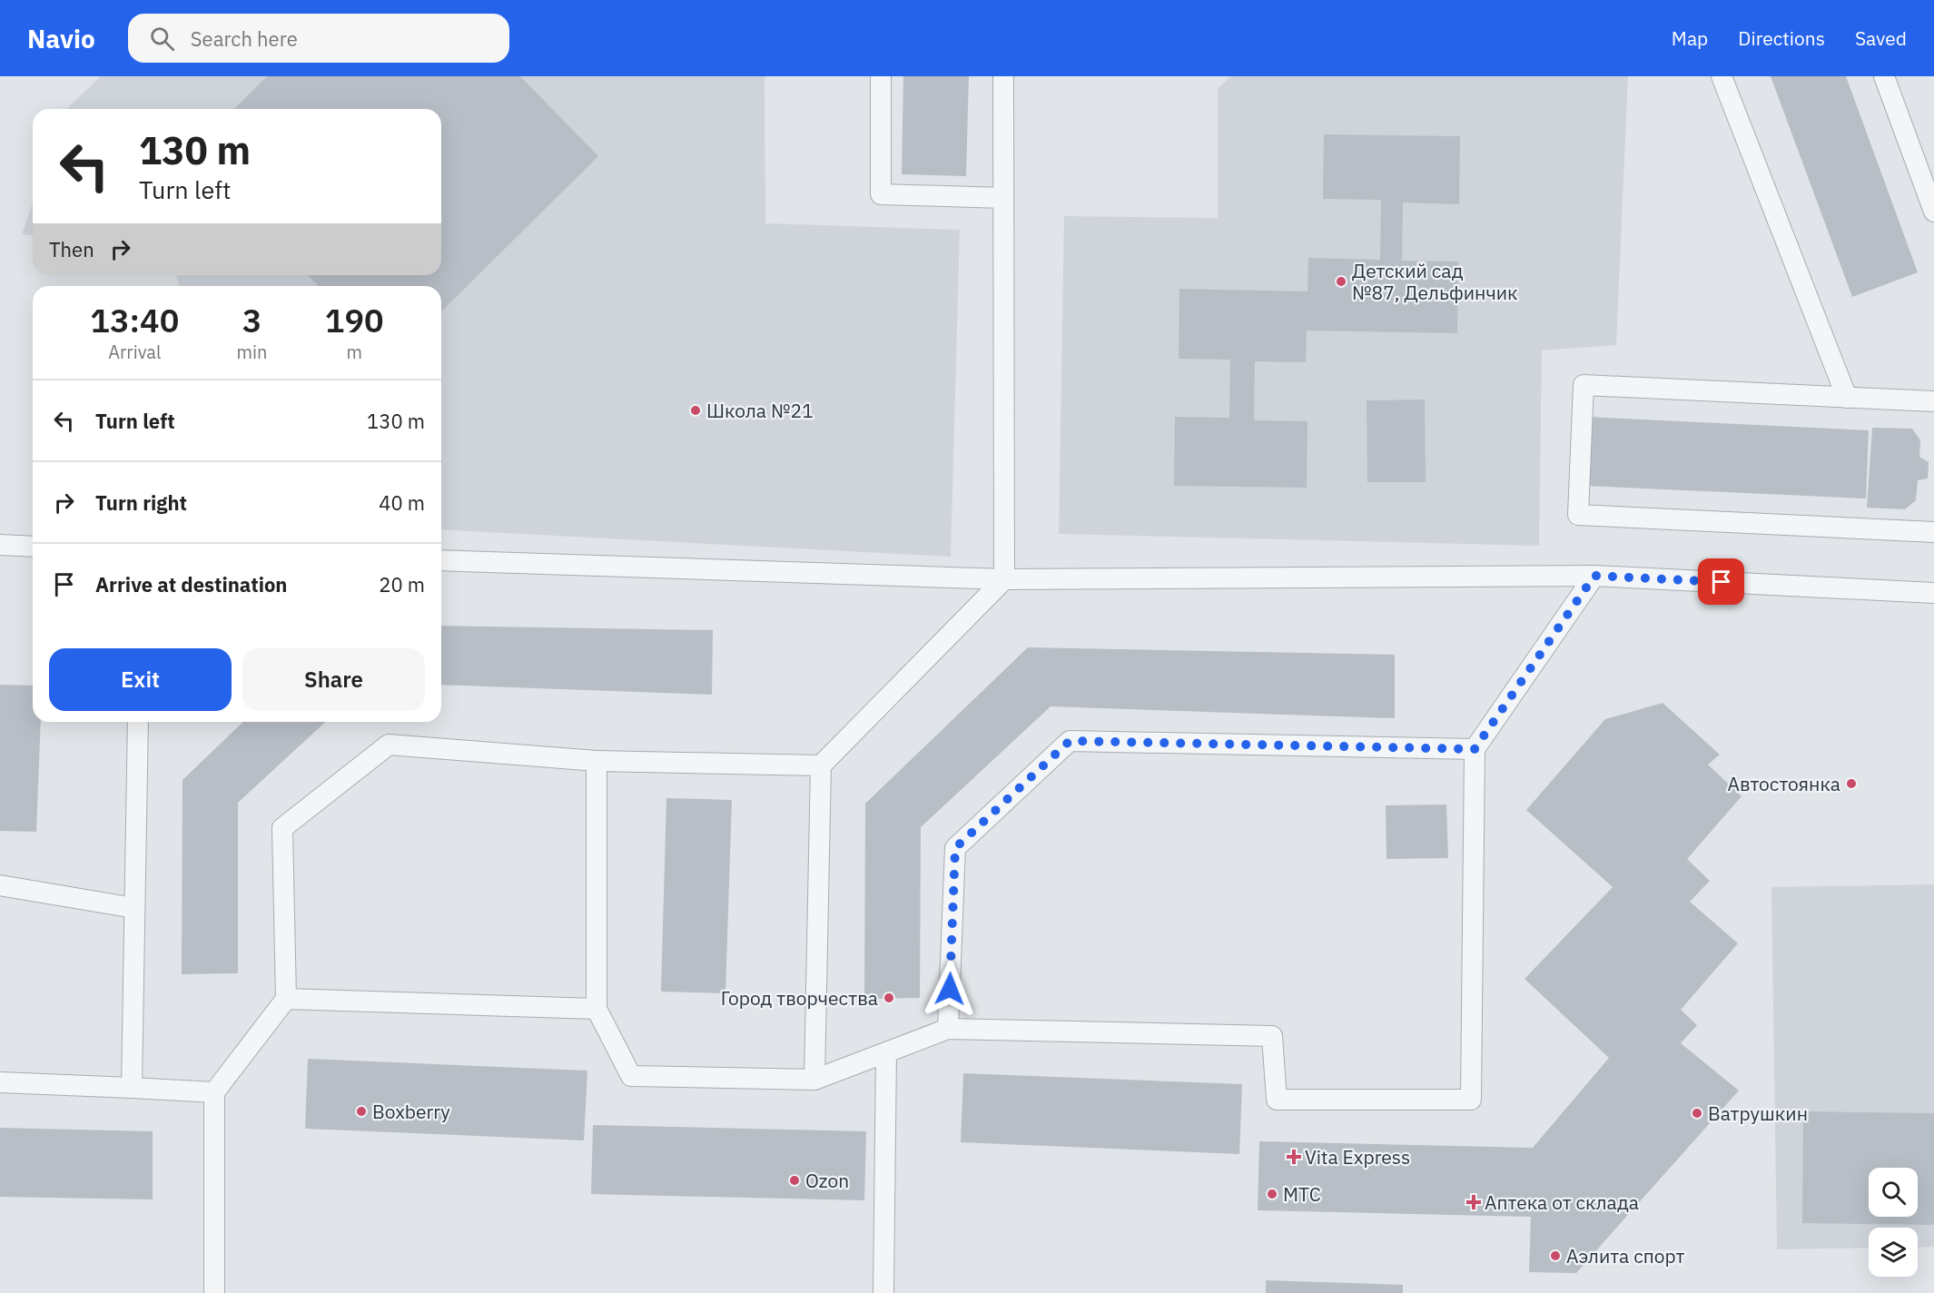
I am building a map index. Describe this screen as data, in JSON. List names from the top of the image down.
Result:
{
  "places": {
    "other": [
      "Детский сад №87, Дельфинчик",
      "Школа №21",
      "Автостоянка",
      "Город творчества",
      "Boxberry",
      "Ватрушкин",
      "Ozon",
      "МТС",
      "Аэлита спорт"
    ],
    "health": ["Vita Express", "Аптека от склада"]
  },
  "page": {
    "header": "Navio",
    "search": "Search here",
    "nav": ["Map", "Directions", "Saved"],
    "turn": ["130 m", "Turn left"],
    "then": "Then",
    "eta": [
      "13:40",
      "Arrival",
      "3",
      "min",
      "190",
      "m"
    ],
    "list": [
      {
        "name": "Turn left",
        "value": "130 m"
      },
      {
        "name": "Turn right",
        "value": "40 m"
      },
      {
        "name": "Arrive at destination",
        "value": "20 m"
      }
    ],
    "buttons": ["Exit", "Share"]
  }
}
